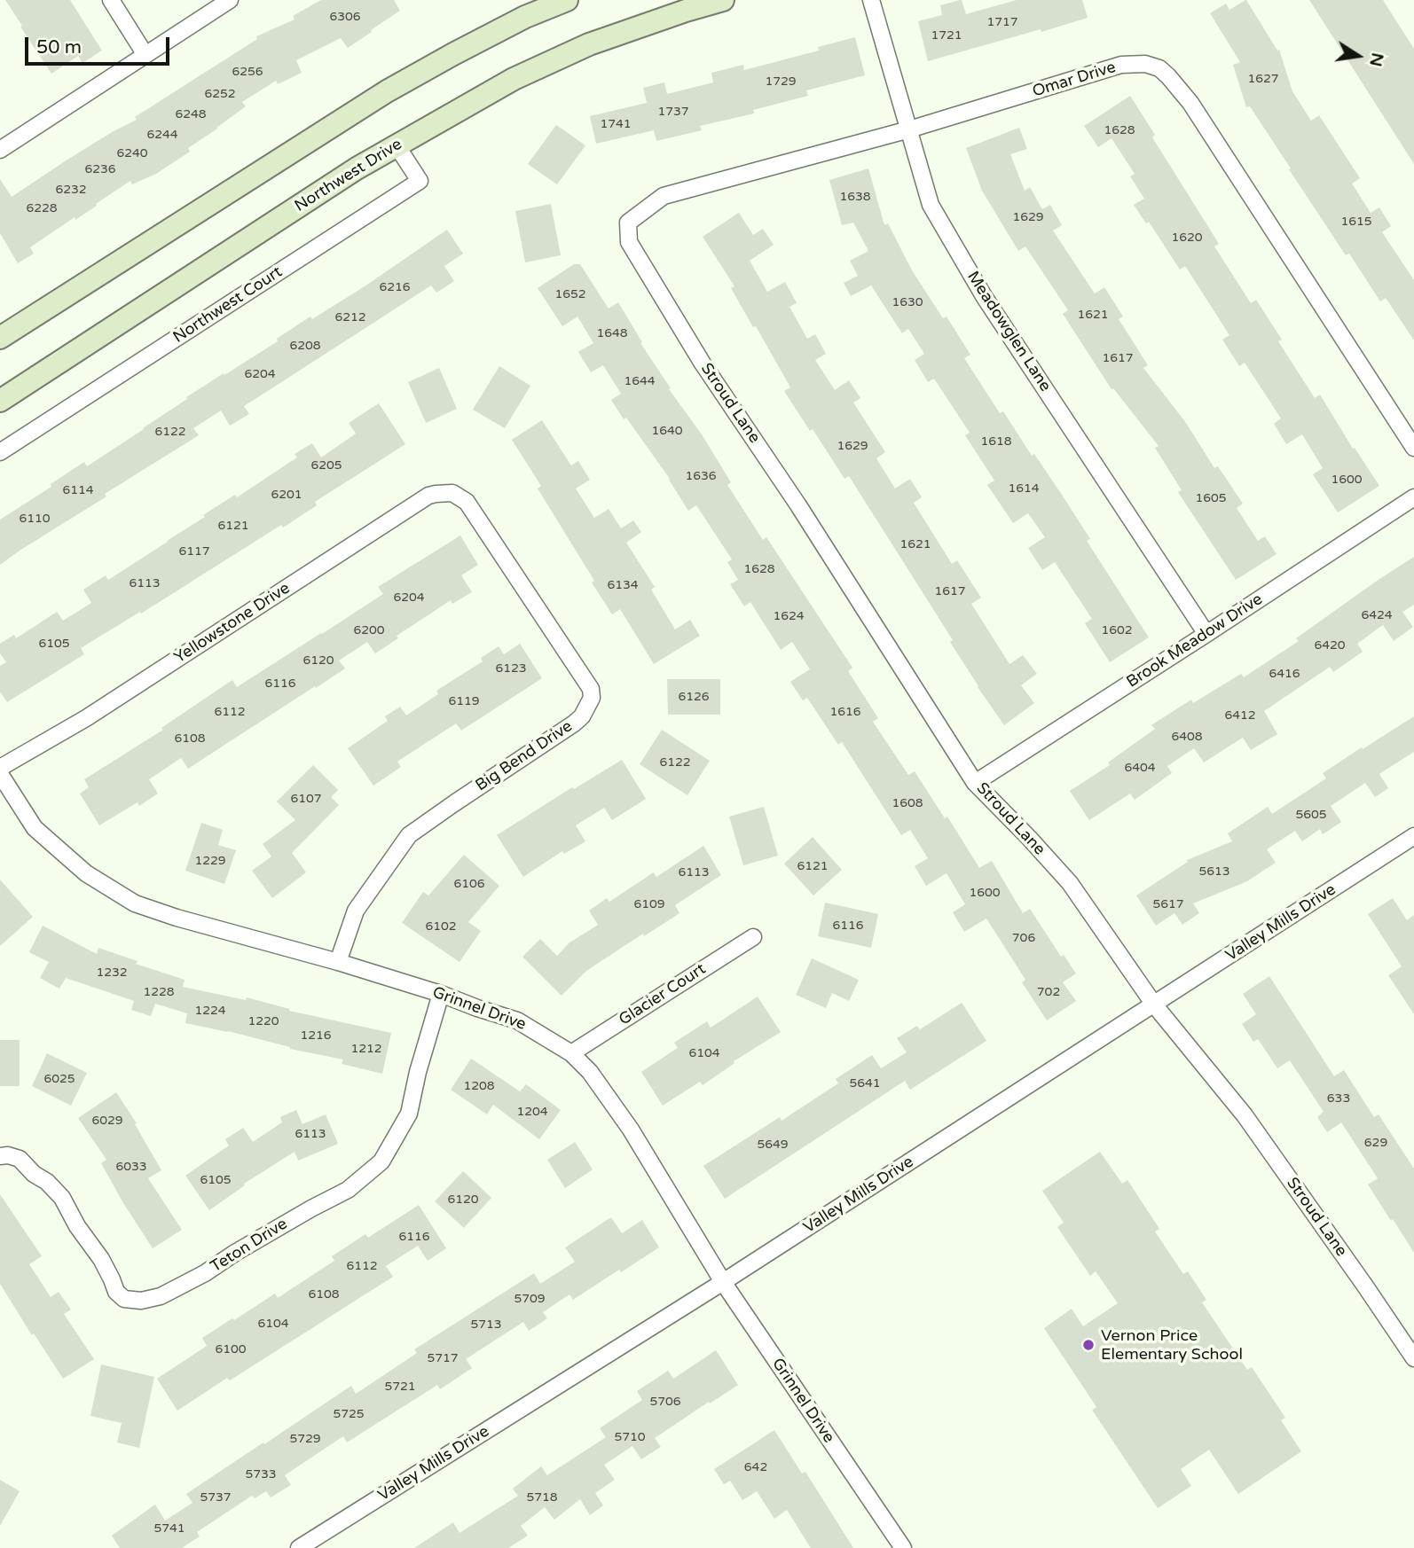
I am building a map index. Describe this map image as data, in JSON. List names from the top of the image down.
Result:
{
  "streets": {
    "main road": ["Northwest Drive"],
    "street": [
      "Omar Drive",
      "Northwest Court",
      "Meadowglen Lane",
      "Stroud Lane",
      "Yellowstone Drive",
      "Brook Meadow Drive",
      "Big Bend Drive",
      "Valley Mills Drive",
      "Glacier Court",
      "Grinnel Drive",
      "Teton Drive"
    ]
  },
  "crossings": [
    ["Omar Drive", "Meadowglen Lane"],
    ["Omar Drive", "Stroud Lane"],
    ["Northwest Drive", "Northwest Court"],
    ["Meadowglen Lane", "Brook Meadow Drive"],
    ["Stroud Lane", "Brook Meadow Drive"],
    ["Stroud Lane", "Valley Mills Drive"],
    ["Yellowstone Drive", "Big Bend Drive"],
    ["Big Bend Drive", "Grinnel Drive"],
    ["Valley Mills Drive", "Grinnel Drive"],
    ["Glacier Court", "Grinnel Drive"],
    ["Grinnel Drive", "Teton Drive"]
  ],
  "places": ["Vernon Price Elementary School"],
  "house_numbers": [
    "6306",
    "1717",
    "1721",
    "6256",
    "1627",
    "1729",
    "6252",
    "1737",
    "6248",
    "1741",
    "1628",
    "6244",
    "6240",
    "6236",
    "6232",
    "1638",
    "6228",
    "1629",
    "1615",
    "1620",
    "6216",
    "1652",
    "1630",
    "1621",
    "6212",
    "1648",
    "6208",
    "1617",
    "6204",
    "1644",
    "1640",
    "6122",
    "1618",
    "1629",
    "6205",
    "1636",
    "1600",
    "1614",
    "6114",
    "6201",
    "1605",
    "6110",
    "6121",
    "1621",
    "6117",
    "1628",
    "6113",
    "6134",
    "1617",
    "6204",
    "6424",
    "1624",
    "6200",
    "1602",
    "6105",
    "6420",
    "6120",
    "6123",
    "6416",
    "6116",
    "6126",
    "6119",
    "6112",
    "1616",
    "6412",
    "6408",
    "6108",
    "6122",
    "6404",
    "6107",
    "1608",
    "5605",
    "1229",
    "6121",
    "5613",
    "6113",
    "6106",
    "1600",
    "6109",
    "5617",
    "6116",
    "6102",
    "706",
    "1232",
    "1228",
    "702",
    "1224",
    "1220",
    "1216",
    "1212",
    "6104",
    "6025",
    "5641",
    "1208",
    "633",
    "1204",
    "6029",
    "6113",
    "629",
    "5649",
    "6033",
    "6105",
    "6120",
    "6116",
    "6112",
    "6108",
    "5709",
    "6104",
    "5713",
    "6100",
    "5717",
    "5721",
    "5706",
    "5725",
    "5710",
    "5729",
    "642",
    "5733",
    "5737",
    "5718",
    "5741"
  ],
  "scale_bar": "50 m",
  "north": "right"
}
